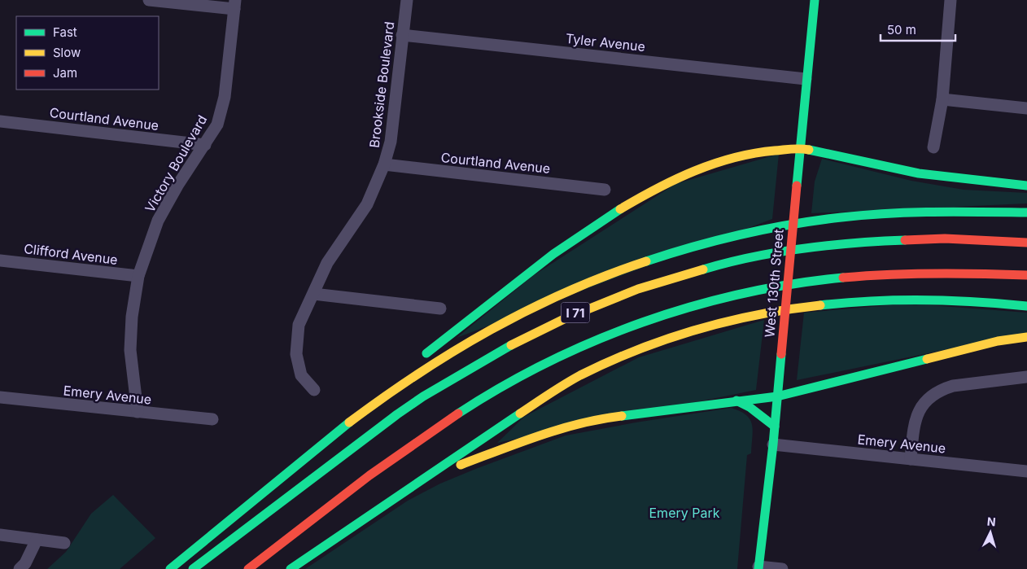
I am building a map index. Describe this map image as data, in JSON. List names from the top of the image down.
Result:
{
  "streets": {
    "main road": ["West 130th Street", "I 71"],
    "street": [
      "Tyler Avenue",
      "Brookside Boulevard",
      "Courtland Avenue",
      "Victory Boulevard",
      "Clifford Avenue",
      "Emery Avenue"
    ]
  },
  "crossings": [
    ["Tyler Avenue", "Brookside Boulevard"],
    ["Tyler Avenue", "West 130th Street"],
    ["Brookside Boulevard", "Courtland Avenue"],
    ["Courtland Avenue", "Victory Boulevard"],
    ["Victory Boulevard", "Clifford Avenue"],
    ["Victory Boulevard", "Emery Avenue"],
    ["West 130th Street", "Emery Avenue"]
  ],
  "parks": ["Emery Park"],
  "legend": ["Fast", "Slow", "Jam"],
  "scale_bar": "50 m",
  "north": "top"
}
